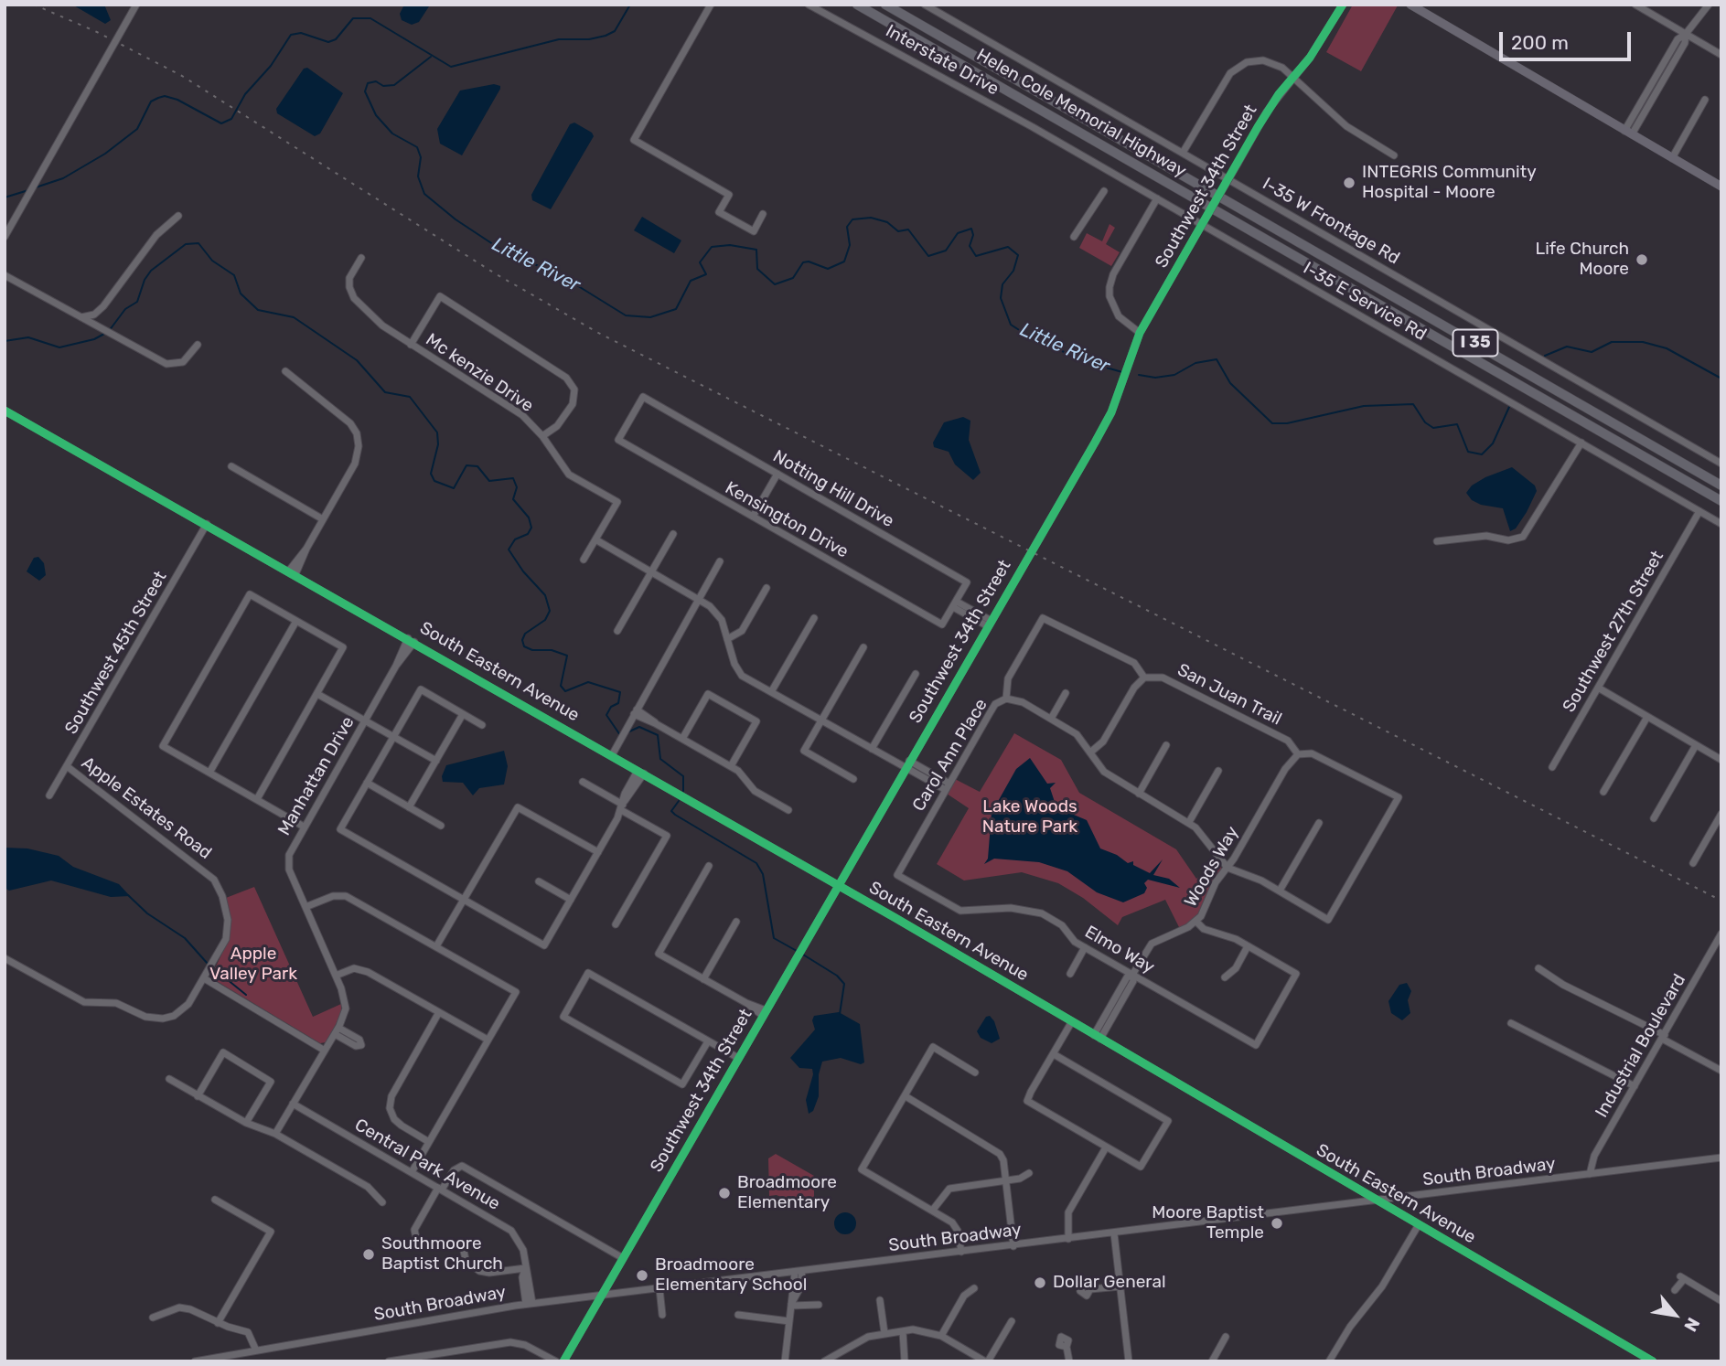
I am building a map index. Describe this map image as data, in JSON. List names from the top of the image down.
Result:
{
  "streets": {
    "highway": ["Helen Cole Memorial Highway", "I 35"],
    "street": [
      "Interstate Drive",
      "Southwest 34th Street",
      "I-35 W Frontage Rd",
      "I-35 E Service Rd",
      "Mc kenzie Drive",
      "Notting Hill Drive",
      "Kensington Drive",
      "Southwest 27th Street",
      "Southwest 45th Street",
      "South Eastern Avenue",
      "San Juan Trail",
      "Carol Ann Place",
      "Manhattan Drive",
      "Apple Estates Road",
      "Woods Way",
      "Elmo Way",
      "Industrial Boulevard",
      "Central Park Avenue",
      "South Broadway"
    ]
  },
  "crossings": [
    ["Interstate Drive", "I-35 E Service Rd"],
    ["Southwest 34th Street", "South Eastern Avenue"],
    ["Southwest 34th Street", "South Broadway"],
    ["I-35 E Service Rd", "Southwest 27th Street"],
    ["Notting Hill Drive", "Kensington Drive"],
    ["Southwest 45th Street", "South Eastern Avenue"],
    ["Southwest 45th Street", "Apple Estates Road"],
    ["South Eastern Avenue", "Manhattan Drive"],
    ["South Eastern Avenue", "Woods Way"],
    ["South Eastern Avenue", "South Broadway"],
    ["San Juan Trail", "Carol Ann Place"],
    ["San Juan Trail", "Woods Way"],
    ["Carol Ann Place", "Elmo Way"],
    ["Manhattan Drive", "Central Park Avenue"],
    ["Woods Way", "Elmo Way"],
    ["Industrial Boulevard", "South Broadway"],
    ["Central Park Avenue", "South Broadway"]
  ],
  "water": ["Little River"],
  "parks": ["Lake Woods Nature Park", "Apple Valley Park"],
  "places": [
    "INTEGRIS Community Hospital - Moore",
    "Life Church Moore",
    "Broadmoore Elementary",
    "Moore Baptist Temple",
    "Southmoore Baptist Church",
    "Broadmoore Elementary School",
    "Dollar General"
  ],
  "scale_bar": "200 m",
  "north": "bottom right"
}
